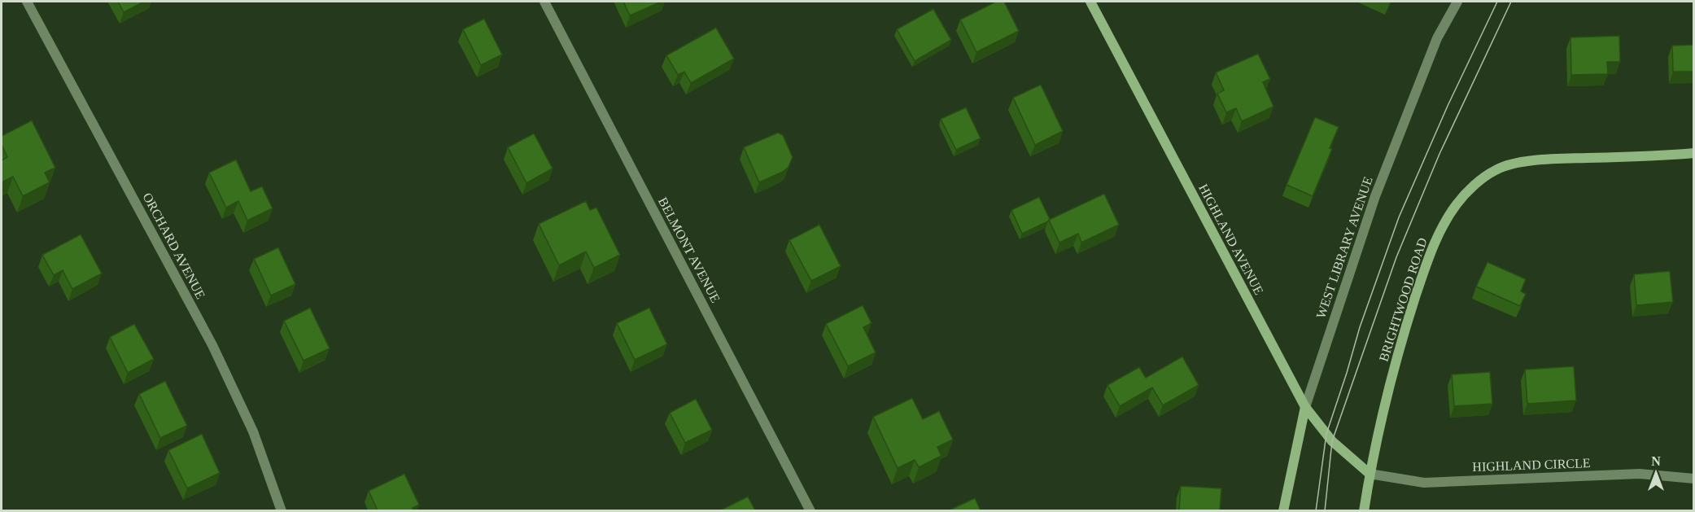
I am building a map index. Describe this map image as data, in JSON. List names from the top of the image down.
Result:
{
  "streets": {
    "street": [
      "HIGHLAND AVENUE",
      "ORCHARD AVENUE",
      "WEST LIBRARY AVENUE",
      "BELMONT AVENUE",
      "BRIGHTWOOD ROAD",
      "HIGHLAND CIRCLE"
    ]
  },
  "crossings": [
    ["HIGHLAND AVENUE", "WEST LIBRARY AVENUE"],
    ["HIGHLAND AVENUE", "BRIGHTWOOD ROAD"],
    ["HIGHLAND AVENUE", "HIGHLAND CIRCLE"],
    ["BRIGHTWOOD ROAD", "HIGHLAND CIRCLE"]
  ],
  "north": "top"
}
